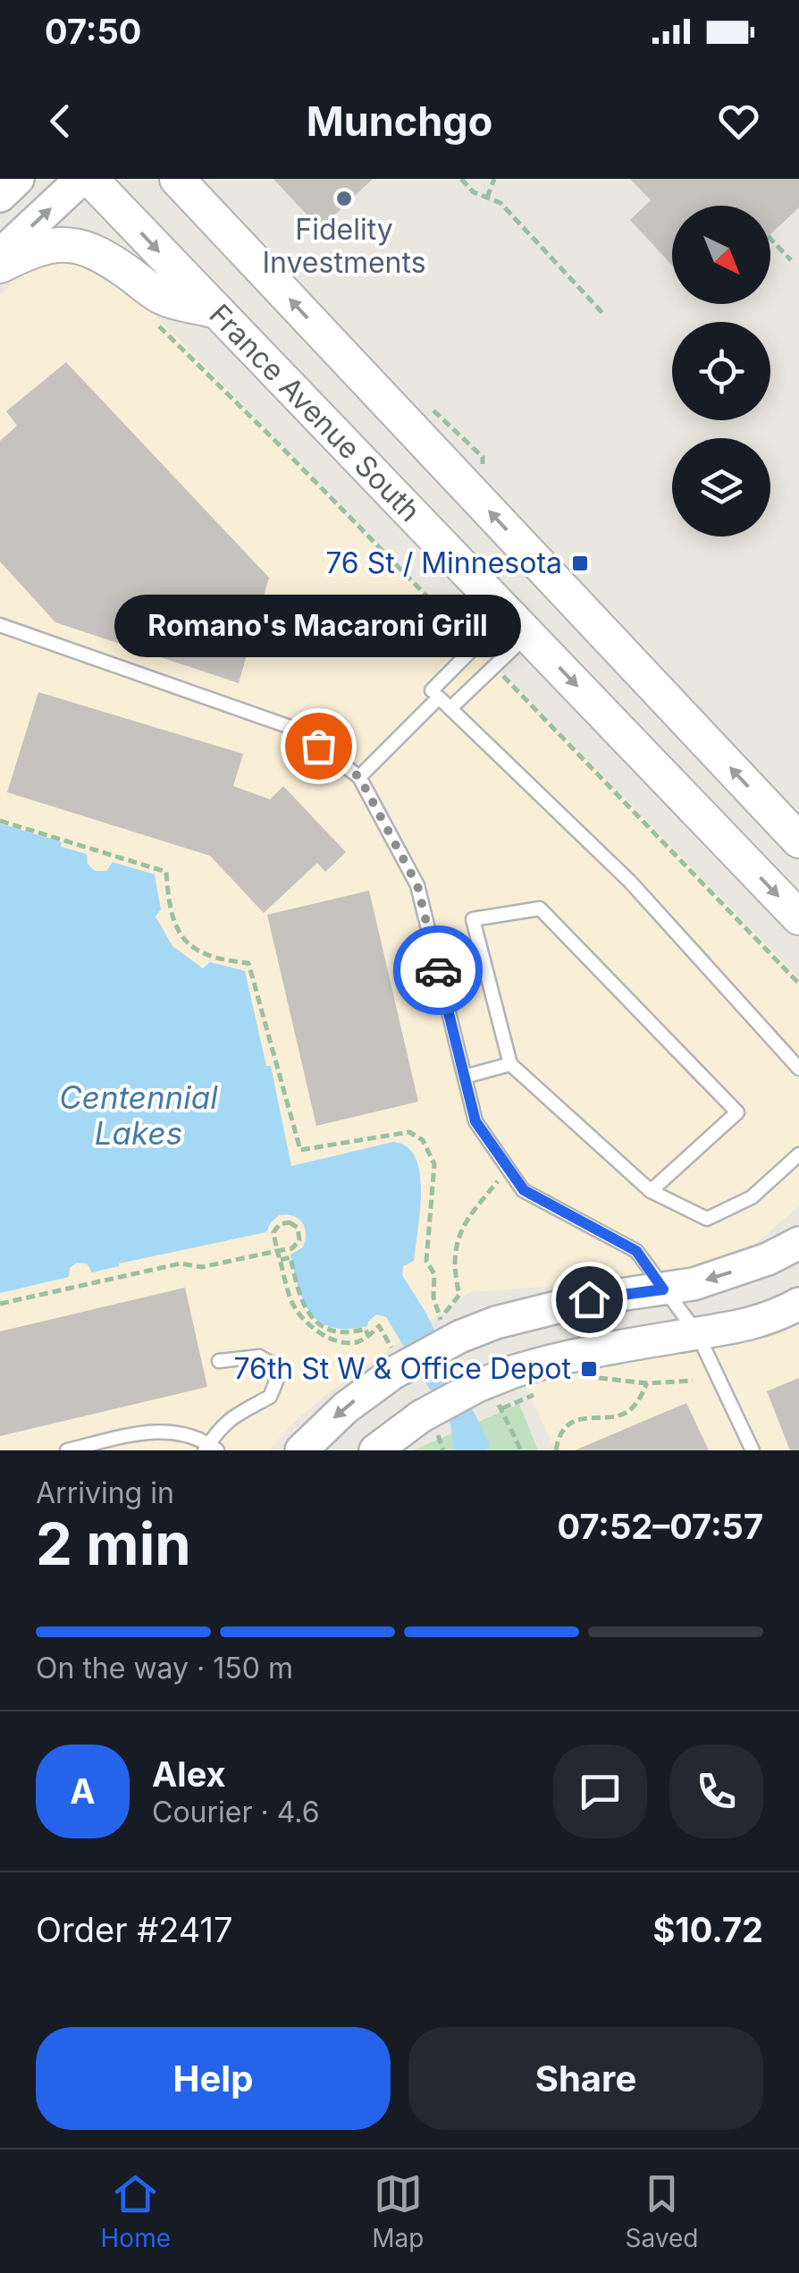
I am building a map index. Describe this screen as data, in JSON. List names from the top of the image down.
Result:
{
  "streets": {
    "main road": ["France Avenue South"]
  },
  "water": ["Centennial Lakes"],
  "places": {
    "other": ["Fidelity Investments", "Romano's Macaroni Grill"],
    "transit": ["76 St / Minnesota", "76th St W & Office Depot"]
  },
  "north": "bottom right",
  "page": {
    "status": "07:50",
    "header": "Munchgo",
    "bubble": "Romano's Macaroni Grill",
    "heading": ["2 min", "Arriving in", "07:52–07:57"],
    "panel": [
      "Alex",
      "Courier · 4.6",
      "Order #2417",
      "$10.72"
    ],
    "bar": "On the way · 150 m",
    "round": "A",
    "buttons": ["Help", "Share"],
    "tabs": ["Home", "Map", "Saved"]
  }
}
